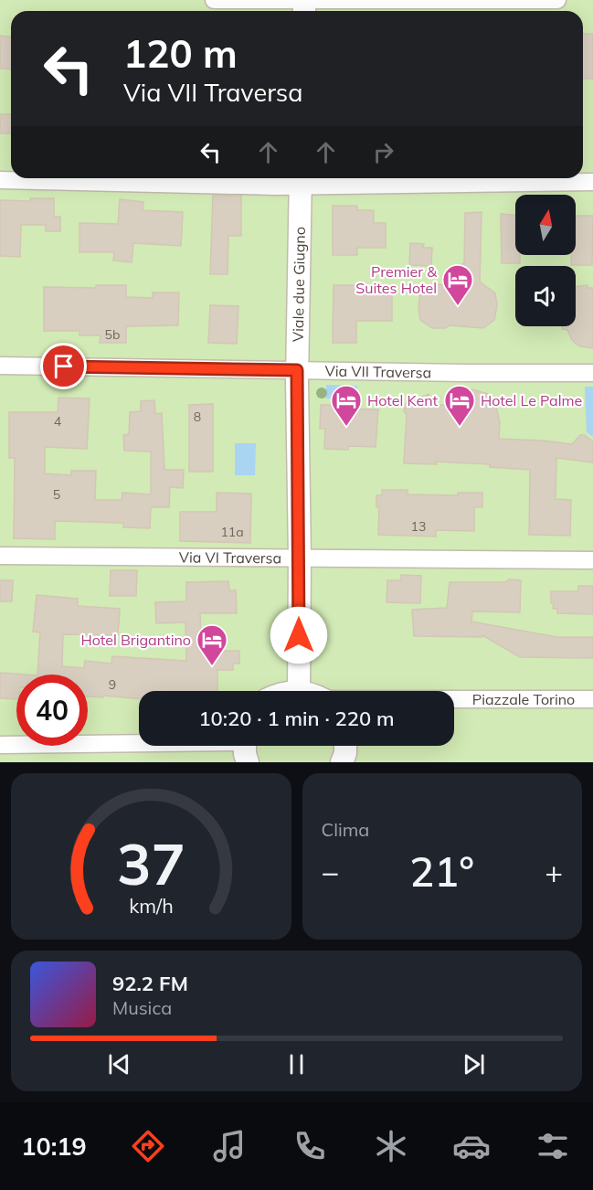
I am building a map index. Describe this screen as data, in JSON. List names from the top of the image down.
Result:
{
  "streets": {
    "street": [
      "Viale due Giugno",
      "Via VII Traversa",
      "Via VI Traversa",
      "Piazzale Torino"
    ]
  },
  "crossings": [
    ["Viale due Giugno", "Via VII Traversa"],
    ["Viale due Giugno", "Via VI Traversa"]
  ],
  "places": {
    "hotel": [
      "Premier & Suites Hotel",
      "Hotel Kent",
      "Hotel Le Palme",
      "Hotel Brigantino"
    ]
  },
  "house_numbers": [
    "5b",
    "8",
    "4",
    "5",
    "13",
    "11a",
    "9"
  ],
  "north": "top",
  "page": {
    "turn": ["120 m", "Via VII Traversa"],
    "limit": "40",
    "trip": "10:20 · 1 min · 220 m",
    "tile": "Clima",
    "heat": ["−", "21°", "+"],
    "song": ["92.2 FM", "Musica"],
    "tabs": "10:19",
    "gauge": ["37", "km/h"]
  }
}
